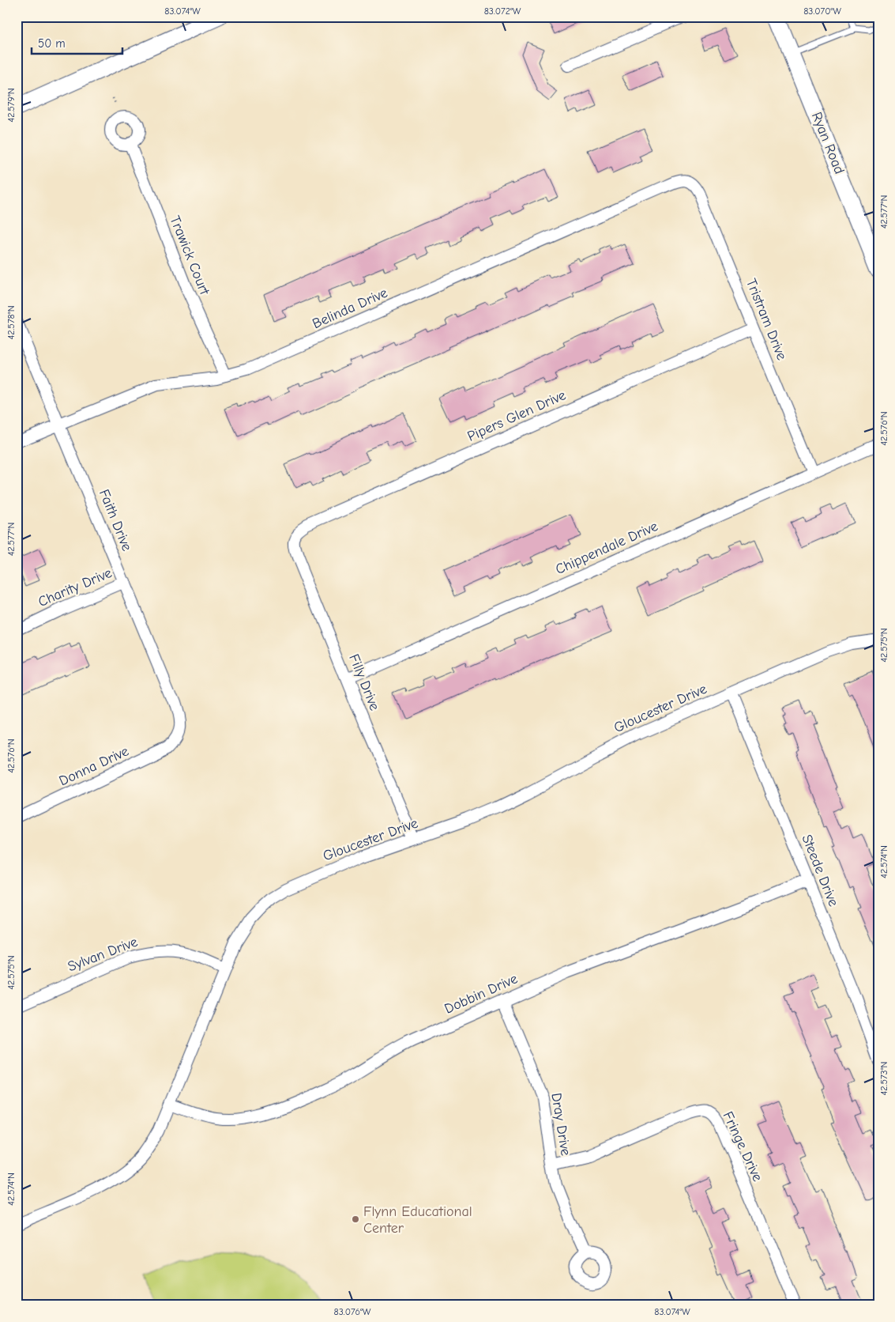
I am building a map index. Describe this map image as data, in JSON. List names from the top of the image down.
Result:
{
  "streets": {
    "main road": ["Ryan Road"],
    "street": [
      "Trawick Court",
      "Belinda Drive",
      "Tristram Drive",
      "Pipers Glen Drive",
      "Faith Drive",
      "Chippendale Drive",
      "Charity Drive",
      "Filly Drive",
      "Gloucester Drive",
      "Donna Drive",
      "Steede Drive",
      "Sylvan Drive",
      "Dobbin Drive",
      "Dray Drive",
      "Fringe Drive"
    ]
  },
  "crossings": [
    ["Trawick Court", "Belinda Drive"],
    ["Belinda Drive", "Tristram Drive"],
    ["Belinda Drive", "Faith Drive"],
    ["Tristram Drive", "Pipers Glen Drive"],
    ["Tristram Drive", "Chippendale Drive"],
    ["Pipers Glen Drive", "Filly Drive"],
    ["Faith Drive", "Charity Drive"],
    ["Faith Drive", "Donna Drive"],
    ["Chippendale Drive", "Filly Drive"],
    ["Filly Drive", "Gloucester Drive"],
    ["Gloucester Drive", "Steede Drive"],
    ["Gloucester Drive", "Sylvan Drive"],
    ["Gloucester Drive", "Dobbin Drive"],
    ["Steede Drive", "Dobbin Drive"],
    ["Dobbin Drive", "Dray Drive"],
    ["Dray Drive", "Fringe Drive"]
  ],
  "places": ["Flynn Educational Center"],
  "scale_bar": "50 m",
  "coordinates": [
    "83.074°W",
    "83.072°W",
    "83.070°W",
    "42.579°N",
    "42.577°N",
    "42.578°N",
    "42.576°N",
    "42.575°N",
    "42.574°N",
    "42.573°N",
    "83.076°W"
  ]
}
